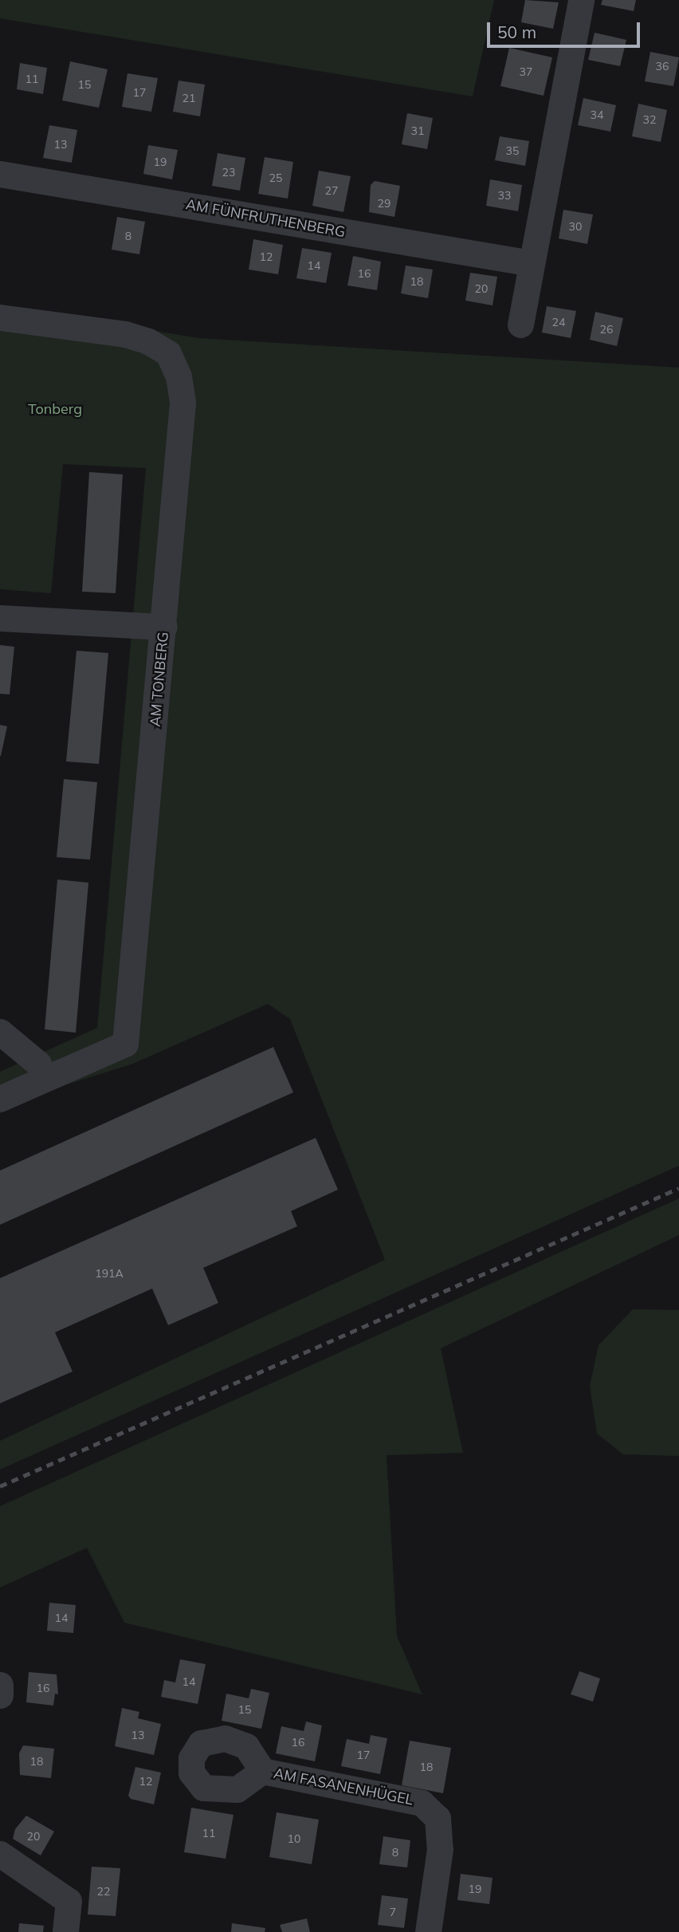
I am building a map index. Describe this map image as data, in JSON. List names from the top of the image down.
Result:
{
  "streets": {
    "street": ["AM FÜNFRUTHENBERG", "AM TONBERG", "AM FASANENHÜGEL"]
  },
  "parks": ["Tonberg"],
  "house_numbers": [
    "36",
    "37",
    "11",
    "15",
    "17",
    "21",
    "34",
    "32",
    "31",
    "13",
    "35",
    "19",
    "23",
    "25",
    "27",
    "33",
    "29",
    "30",
    "8",
    "12",
    "14",
    "16",
    "18",
    "20",
    "24",
    "26",
    "191A",
    "14",
    "14",
    "16",
    "15",
    "13",
    "16",
    "17",
    "18",
    "18",
    "12",
    "11",
    "20",
    "10",
    "8",
    "19",
    "22",
    "7"
  ],
  "scale_bar": "50 m"
}
